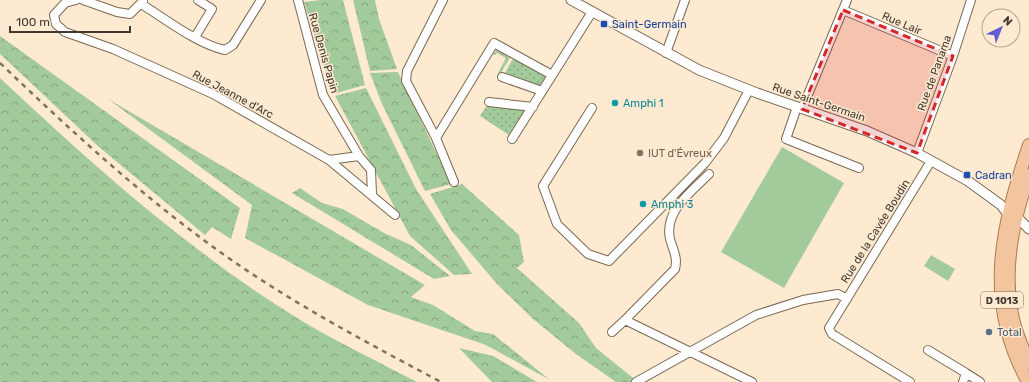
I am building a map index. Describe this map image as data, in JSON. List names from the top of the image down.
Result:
{
  "streets": {
    "main road": ["D 1013"],
    "street": [
      "Rue Lair",
      "Rue Denis Papin",
      "Rue de Panama",
      "Rue Jeanne d'Arc",
      "Rue Saint-Germain",
      "Rue de la Cavée Boudin"
    ]
  },
  "crossings": [
    ["Rue Lair", "Rue de Panama"],
    ["Rue Denis Papin", "Rue Jeanne d'Arc"],
    ["Rue de Panama", "Rue Saint-Germain"],
    ["Rue Saint-Germain", "Rue de la Cavée Boudin"],
    ["Rue Saint-Germain", "D 1013"]
  ],
  "places": {
    "transit": ["Saint-Germain", "Cadran"],
    "other": [
      "Amphi 1",
      "IUT d'Évreux",
      "Amphi 3",
      "Total"
    ]
  },
  "scale_bar": "100 m",
  "north": "top right"
}
